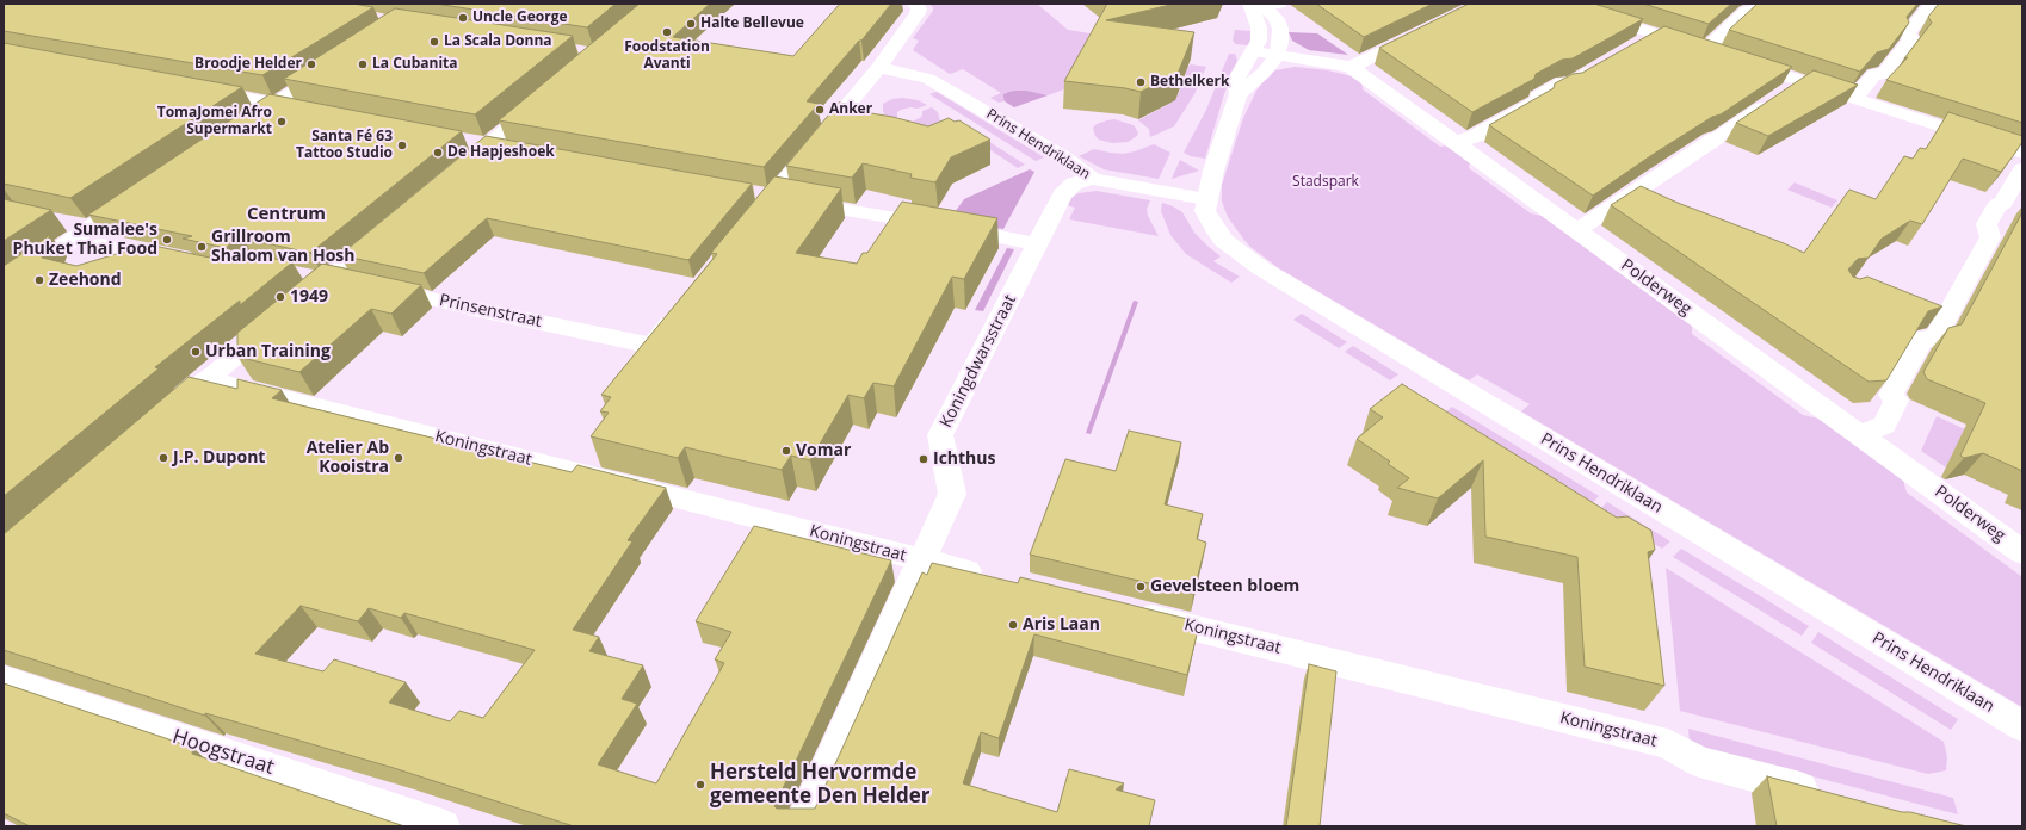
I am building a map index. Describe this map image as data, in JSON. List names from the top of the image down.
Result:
{
  "streets": {
    "street": [
      "Prins Hendriklaan",
      "Polderweg",
      "Prinsenstraat",
      "Koningdwarsstraat",
      "Koningstraat",
      "Hoogstraat"
    ]
  },
  "crossings": [
    ["Prins Hendriklaan", "Koningdwarsstraat"],
    ["Koningdwarsstraat", "Koningstraat"]
  ],
  "districts": ["Centrum"],
  "parks": ["Stadspark"],
  "places": [
    "Uncle George",
    "Halte Bellevue",
    "Foodstation Avanti",
    "La Scala Donna",
    "Broodje Helder",
    "La Cubanita",
    "Bethelkerk",
    "Anker",
    "TomaJomei Afro Supermarkt",
    "Santa Fé 63 Tattoo Studio",
    "De Hapjeshoek",
    "Sumalee's Phuket Thai Food",
    "Grillroom Shalom van Hosh",
    "Zeehond",
    "1949",
    "Urban Training",
    "Vomar",
    "J.P. Dupont",
    "Atelier Ab Kooistra",
    "Ichthus",
    "Gevelsteen bloem",
    "Aris Laan",
    "Hersteld Hervormde gemeente Den Helder"
  ]
}
